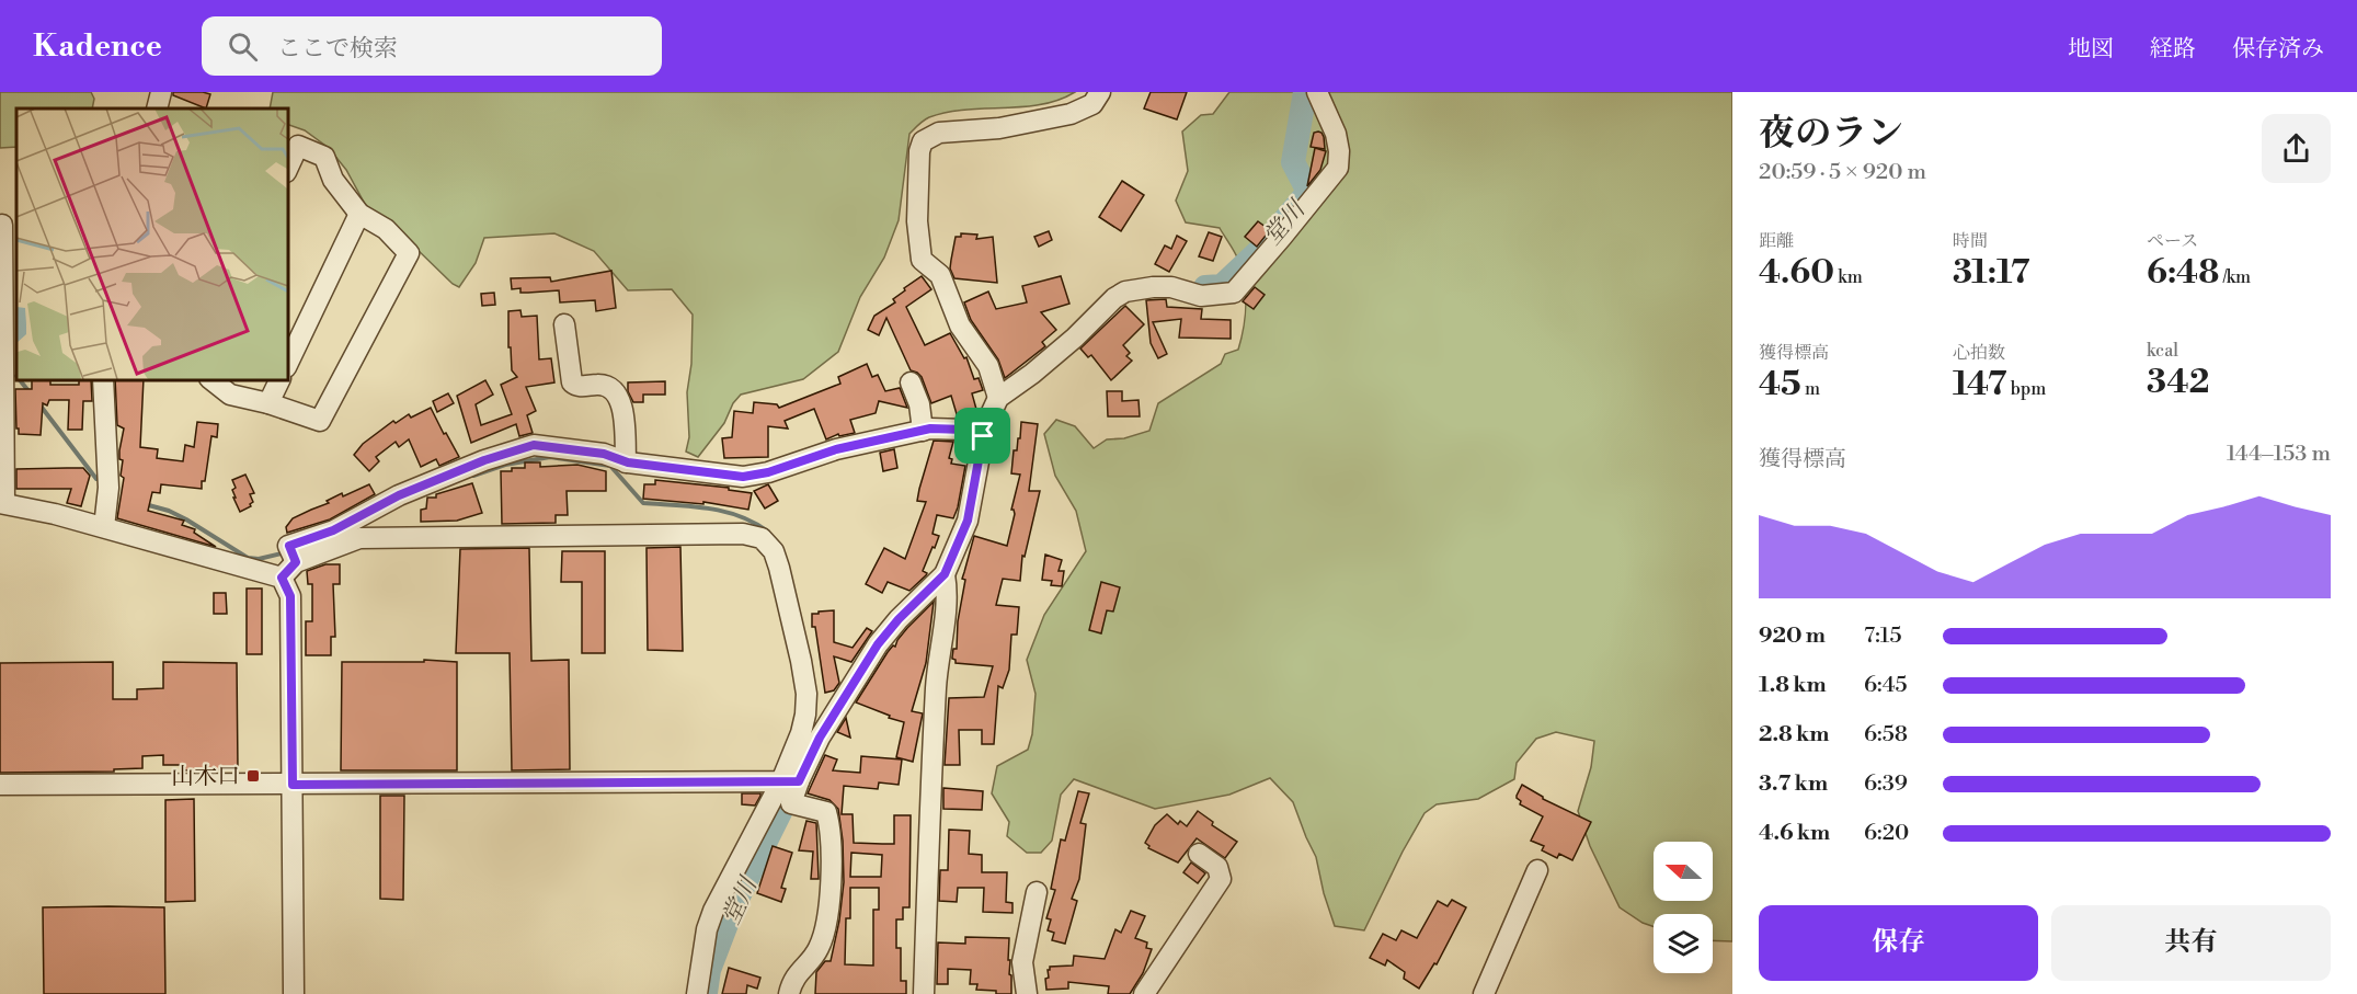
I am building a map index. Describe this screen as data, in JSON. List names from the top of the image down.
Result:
{
  "water": ["堂川"],
  "places": {
    "transit": ["山木口"]
  },
  "north": "left",
  "page": {
    "header": "Kadence",
    "search": "ここで検索",
    "nav": ["地図", "経路", "保存済み"],
    "heading": ["夜のラン", "20:59 · 5 × 920 m"],
    "stats": [
      ["距離", "4.60 km"],
      ["時間", "31:17"],
      ["ペース", "6:48 /km"],
      ["獲得標高", "45 m"],
      ["心拍数", "147 bpm"],
      ["kcal", "342"]
    ],
    "chart": ["獲得標高", "144–153 m"],
    "list": [
      {
        "name": "920 m",
        "note": "7:15"
      },
      {
        "name": "1.8 km",
        "note": "6:45"
      },
      {
        "name": "2.8 km",
        "note": "6:58"
      },
      {
        "name": "3.7 km",
        "note": "6:39"
      },
      {
        "name": "4.6 km",
        "note": "6:20"
      }
    ],
    "buttons": ["保存", "共有"]
  }
}
